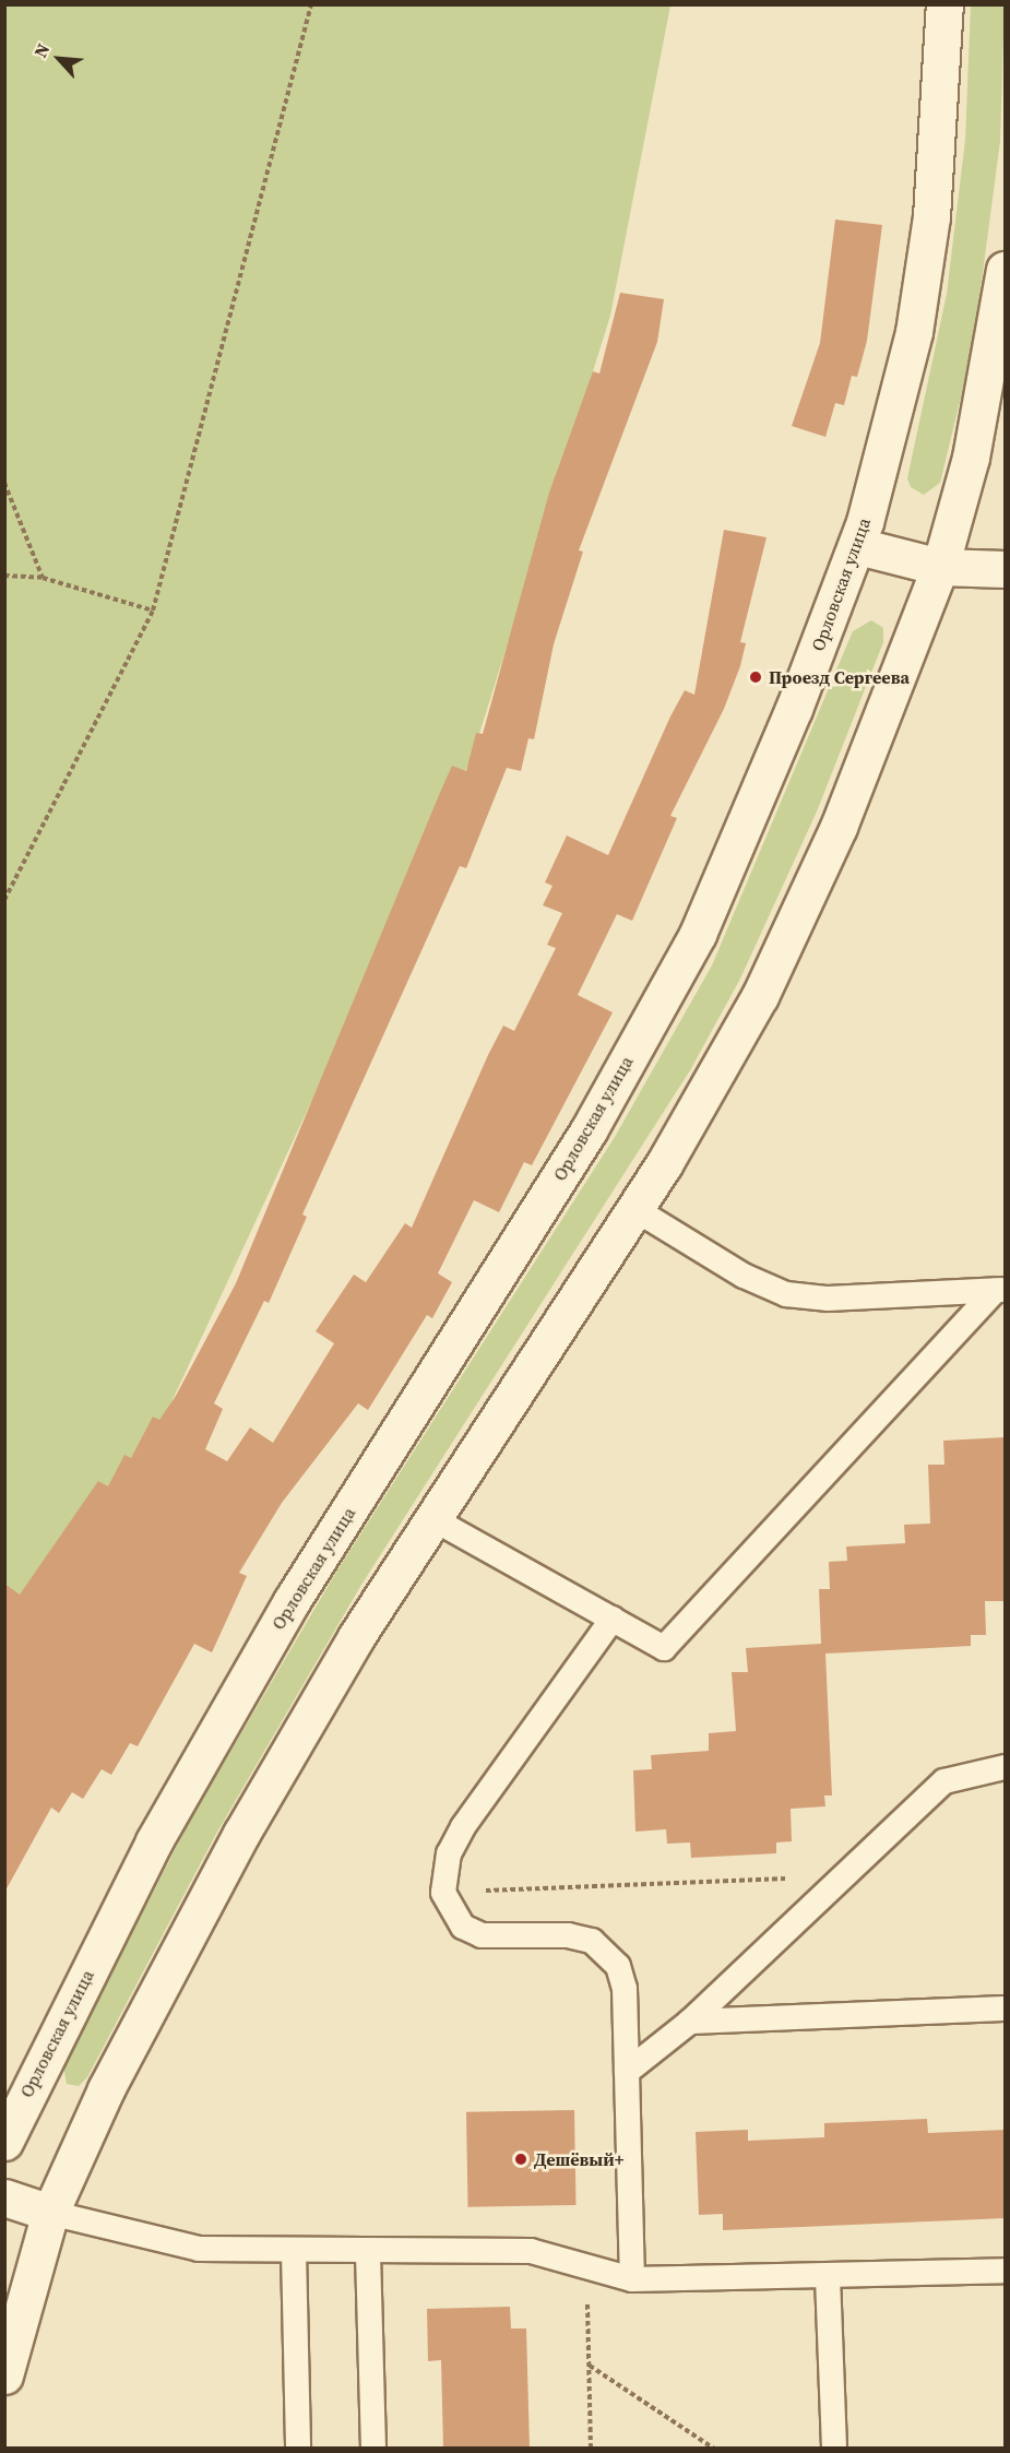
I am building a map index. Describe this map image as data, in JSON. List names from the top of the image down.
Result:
{
  "streets": {
    "street": ["Орловская улица"]
  },
  "places": ["Проезд Сергеева", "Дешёвый+"],
  "north": "top left"
}
